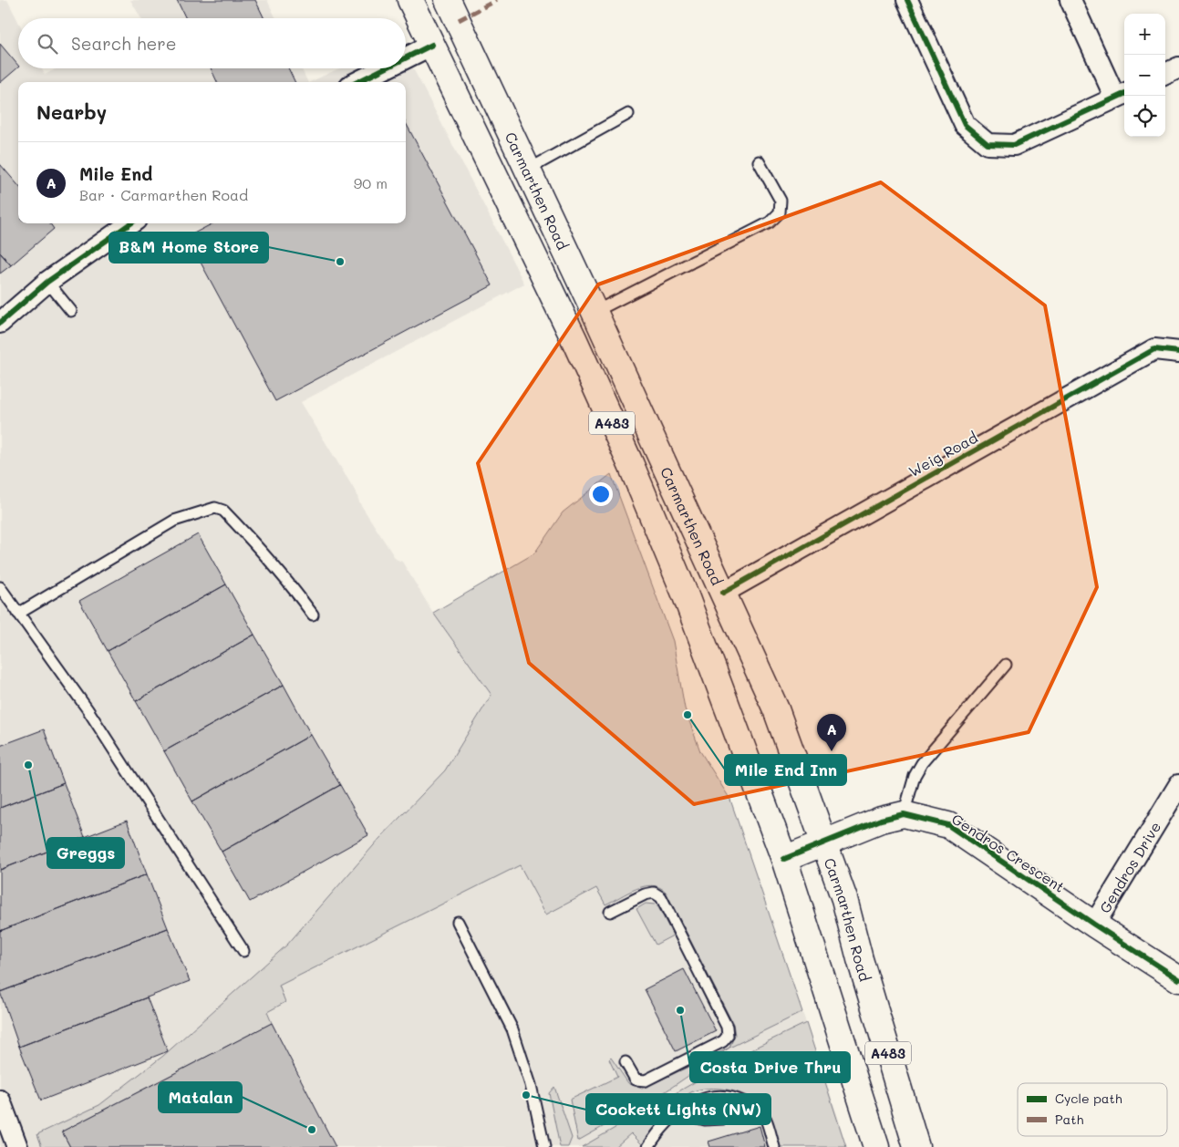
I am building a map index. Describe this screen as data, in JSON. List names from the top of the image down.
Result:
{
  "streets": {
    "main road": ["Carmarthen Road", "A483", "Gendros Crescent"],
    "street": ["Weig Road", "Gendros Drive"]
  },
  "crossings": [
    ["Carmarthen Road", "Weig Road"],
    ["Carmarthen Road", "Gendros Crescent"],
    ["Gendros Crescent", "Gendros Drive"]
  ],
  "places": [
    "B&M Home Store",
    "Mile End Inn",
    "Greggs",
    "Costa Drive Thru",
    "Cockett Lights (NW)",
    "Matalan"
  ],
  "legend": ["Cycle path", "Path"],
  "page": {
    "map_buttons": ["+", "−"],
    "search": "Search here",
    "heading": "Nearby",
    "list": [
      {
        "mark": "A",
        "name": "Mile End",
        "note": "Bar · Carmarthen Road",
        "value": "90 m"
      }
    ],
    "pins": "A"
  }
}
